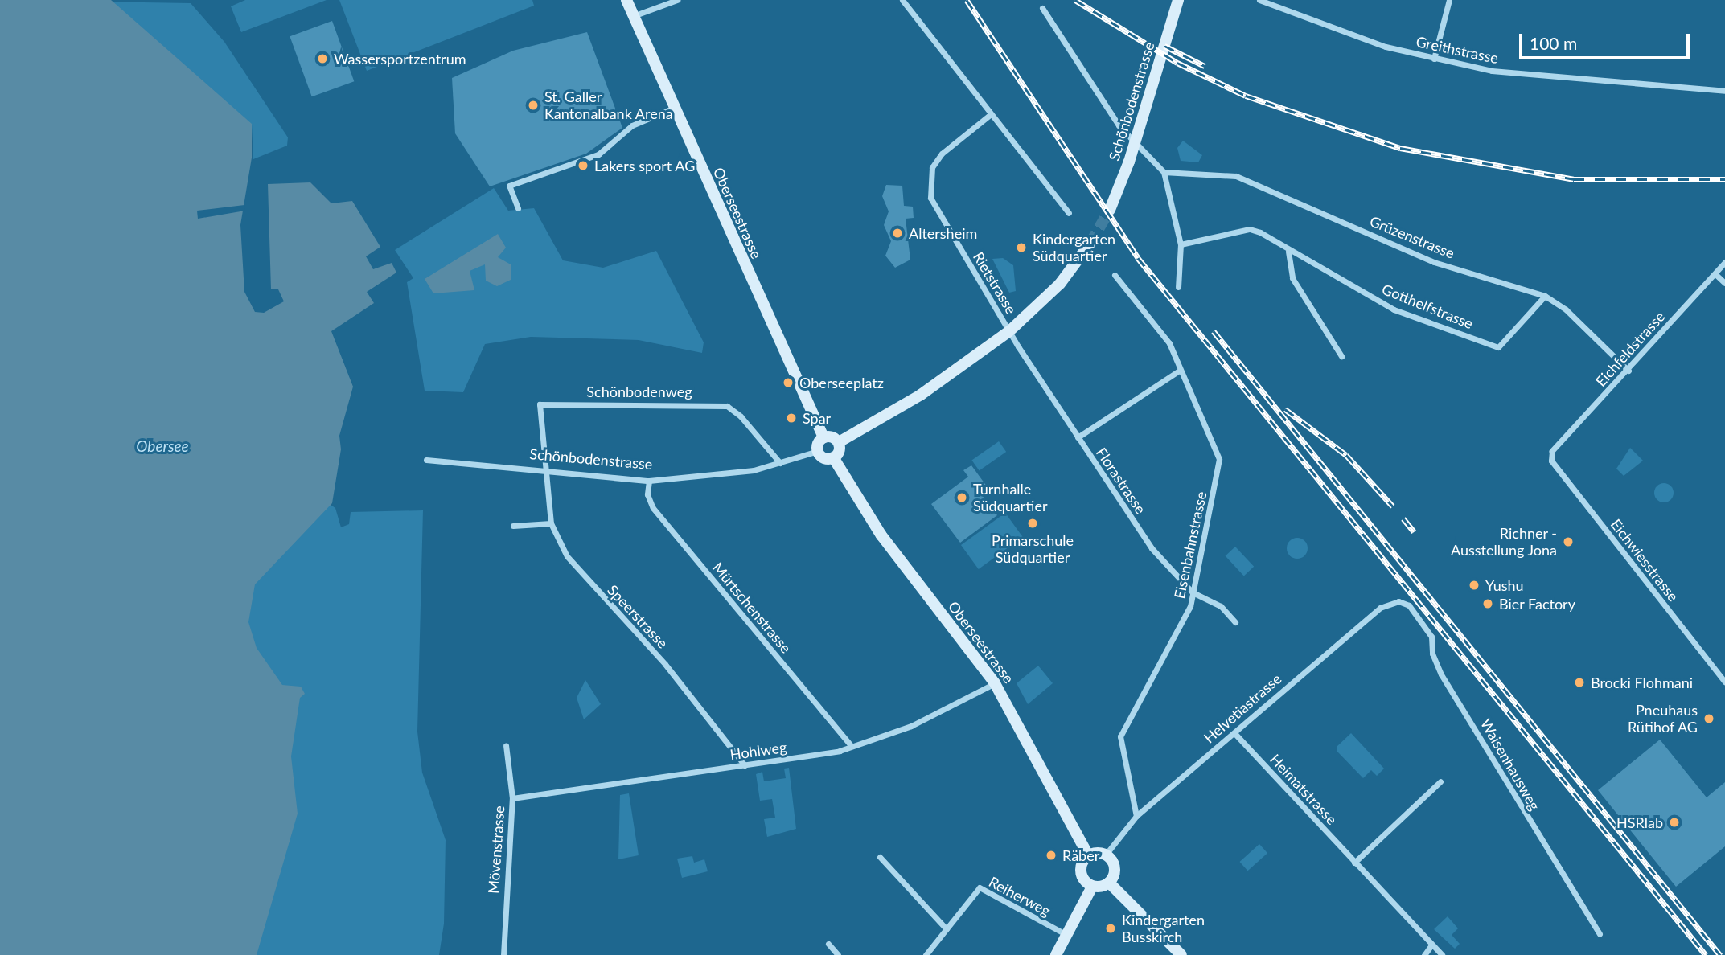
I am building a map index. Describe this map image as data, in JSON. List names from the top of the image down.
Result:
{
  "streets": {
    "street": [
      "Greithstrasse",
      "Schönbodenstrasse",
      "Oberseestrasse",
      "Grüzenstrasse",
      "Rietstrasse",
      "Gotthelfstrasse",
      "Eichfeldstrasse",
      "Schönbodenweg",
      "Florastrasse",
      "Eisenbahnstrasse",
      "Eichwiesstrasse",
      "Mürtschenstrasse",
      "Speerstrasse",
      "Helvetiastrasse",
      "Hohlweg",
      "Waisenhausweg",
      "Heimatstrasse",
      "Mövenstrasse",
      "Reiherweg"
    ]
  },
  "crossings": [
    ["Schönbodenstrasse", "Oberseestrasse"],
    ["Schönbodenstrasse", "Schönbodenweg"],
    ["Schönbodenstrasse", "Mürtschenstrasse"],
    ["Schönbodenstrasse", "Speerstrasse"],
    ["Oberseestrasse", "Helvetiastrasse"],
    ["Oberseestrasse", "Hohlweg"],
    ["Grüzenstrasse", "Gotthelfstrasse"],
    ["Grüzenstrasse", "Eichfeldstrasse"],
    ["Rietstrasse", "Florastrasse"],
    ["Eichfeldstrasse", "Eichwiesstrasse"],
    ["Schönbodenweg", "Speerstrasse"],
    ["Florastrasse", "Eisenbahnstrasse"],
    ["Eisenbahnstrasse", "Helvetiastrasse"],
    ["Mürtschenstrasse", "Hohlweg"],
    ["Speerstrasse", "Hohlweg"],
    ["Helvetiastrasse", "Waisenhausweg"],
    ["Helvetiastrasse", "Heimatstrasse"],
    ["Hohlweg", "Mövenstrasse"]
  ],
  "water": ["Obersee"],
  "places": [
    "Wassersportzentrum",
    "St. Galler Kantonalbank Arena",
    "Lakers sport AG",
    "Altersheim",
    "Kindergarten Südquartier",
    "Oberseeplatz",
    "Spar",
    "Turnhalle Südquartier",
    "Primarschule Südquartier",
    "Richner - Ausstellung Jona",
    "Yushu",
    "Bier Factory",
    "Brocki Flohmani",
    "Pneuhaus Rütihof AG",
    "HSRlab",
    "Räber",
    "Kindergarten Busskirch"
  ],
  "scale_bar": "100 m"
}
